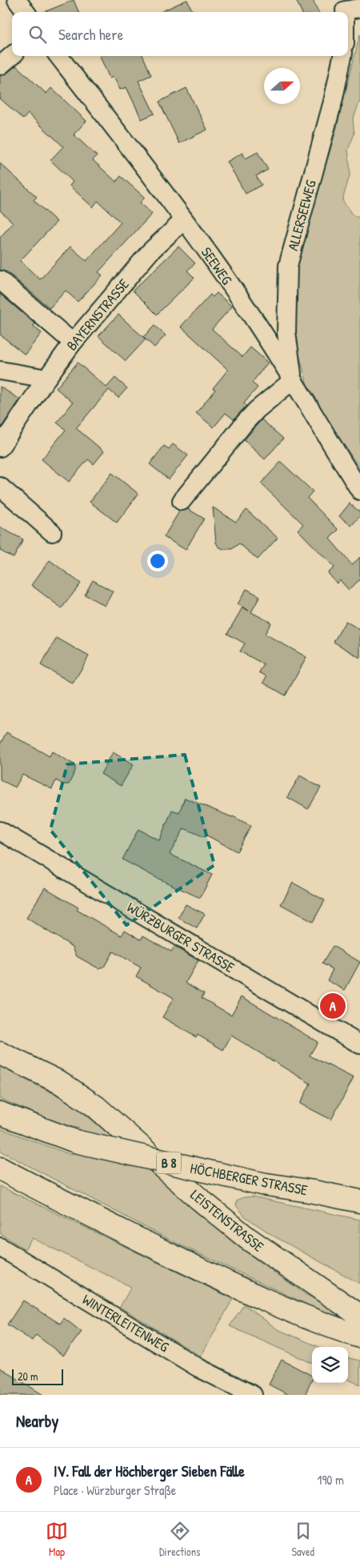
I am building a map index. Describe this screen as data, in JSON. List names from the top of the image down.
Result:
{
  "streets": {
    "main road": ["B 8", "HÖCHBERGER STRASSE", "LEISTENSTRASSE"],
    "street": [
      "ALLERSEEWEG",
      "SEEWEG",
      "BAYERNSTRASSE",
      "WÜRZBURGER STRASSE",
      "WINTERLEITENWEG"
    ]
  },
  "crossings": [
    ["ALLERSEEWEG", "SEEWEG"],
    ["SEEWEG", "BAYERNSTRASSE"]
  ],
  "scale_bar": "20 m",
  "north": "right",
  "page": {
    "search": "Search here",
    "pins": "A",
    "scale": "20 m",
    "heading": "Nearby",
    "list": [
      {
        "mark": "A",
        "name": "IV. Fall der Höchberger Sieben Fälle",
        "note": "Place · Würzburger Straße",
        "value": "190 m"
      }
    ],
    "nav": ["Map", "Directions", "Saved"]
  }
}
